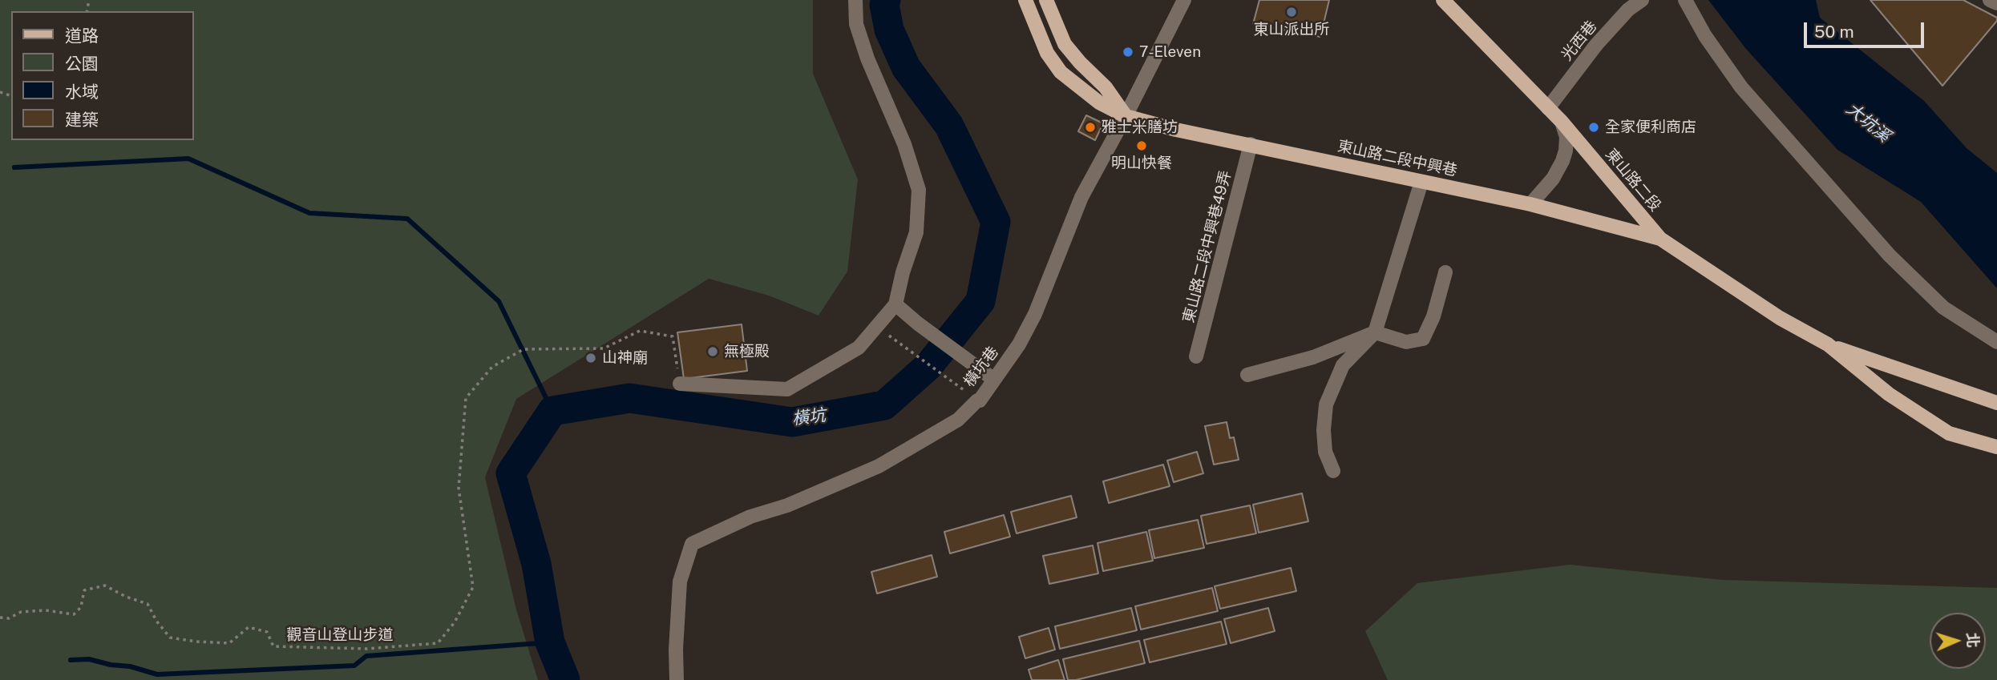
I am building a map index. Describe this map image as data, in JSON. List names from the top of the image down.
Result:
{
  "streets": {
    "main road": ["東山路二段中興巷", "東山路二段"],
    "street": ["光西巷", "東山路二段中興巷49弄", "橫坑巷"],
    "path": ["觀音山登山步道"]
  },
  "crossings": [
    ["光西巷", "東山路二段"],
    ["東山路二段中興巷", "東山路二段"],
    ["東山路二段中興巷", "東山路二段中興巷49弄"],
    ["東山路二段中興巷", "橫坑巷"]
  ],
  "water": ["大坑溪", "橫坑"],
  "places": [
    "東山派出所",
    "7-Eleven",
    "雅士米膳坊",
    "全家便利商店",
    "明山快餐",
    "無極殿",
    "山神廟"
  ],
  "legend": [
    "道路",
    "公園",
    "水域",
    "建築"
  ],
  "scale_bar": "50 m",
  "north": "right"
}
